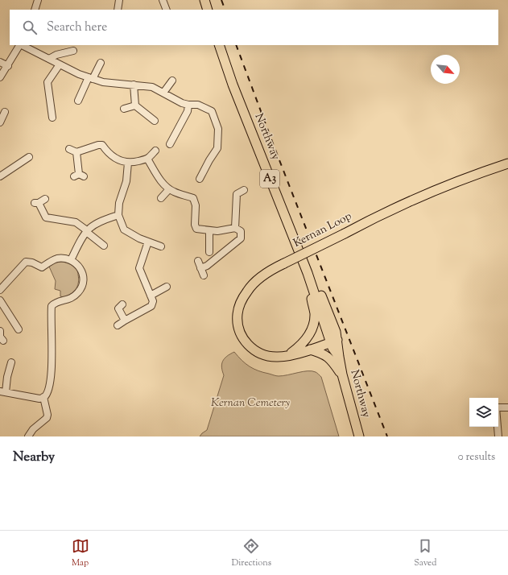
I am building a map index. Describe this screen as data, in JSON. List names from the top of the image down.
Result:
{
  "streets": {
    "highway": ["Northway", "A3", "Kernan Loop"]
  },
  "crossings": [
    ["Northway", "A3"],
    ["Northway", "Kernan Loop"],
    ["A3", "Kernan Loop"]
  ],
  "parks": ["Kernan Cemetery"],
  "north": "bottom right",
  "page": {
    "search": "Search here",
    "heading": ["Nearby", "0 results"],
    "nav": ["Map", "Directions", "Saved"]
  }
}
